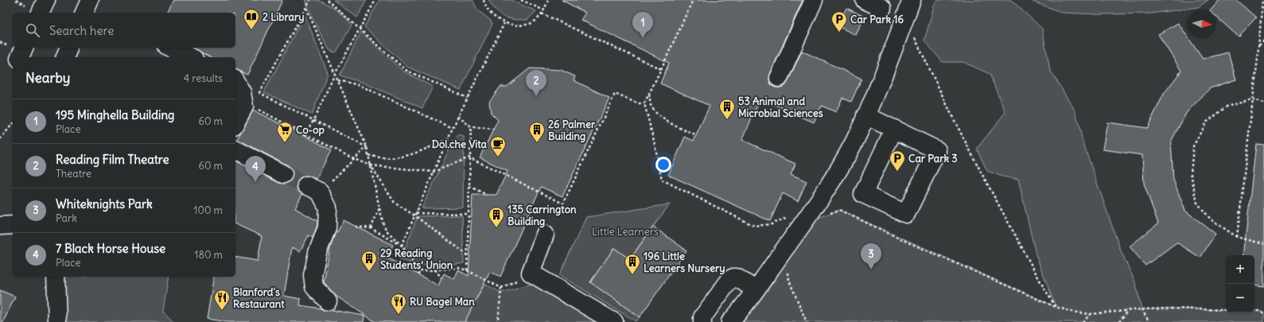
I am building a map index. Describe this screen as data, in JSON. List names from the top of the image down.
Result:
{
  "parks": ["Little Learners"],
  "places": {
    "library": ["2 Library"],
    "parking": ["Car Park 16", "Car Park 3"],
    "building": [
      "53 Animal and Microbial Sciences",
      "26 Palmer Building",
      "135 Carrington Building",
      "29 Reading Students’ Union",
      "196 Little Learners Nursery"
    ],
    "supermarket": ["Co-op"],
    "cafe": ["Dol.che Vita"],
    "restaurant": ["Blanford's Restaurant", "RU Bagel Man"]
  },
  "north": "right",
  "page": {
    "pins": [
      "1",
      "2",
      "4",
      "3"
    ],
    "search": "Search here",
    "heading": ["Nearby", "4 results"],
    "list": [
      {
        "mark": "1",
        "name": "195 Minghella Building",
        "note": "Place",
        "value": "60 m"
      },
      {
        "mark": "2",
        "name": "Reading Film Theatre",
        "note": "Theatre",
        "value": "60 m"
      },
      {
        "mark": "3",
        "name": "Whiteknights Park",
        "note": "Park",
        "value": "100 m"
      },
      {
        "mark": "4",
        "name": "7 Black Horse House",
        "note": "Place",
        "value": "180 m"
      }
    ],
    "map_buttons": ["+", "−"]
  }
}
